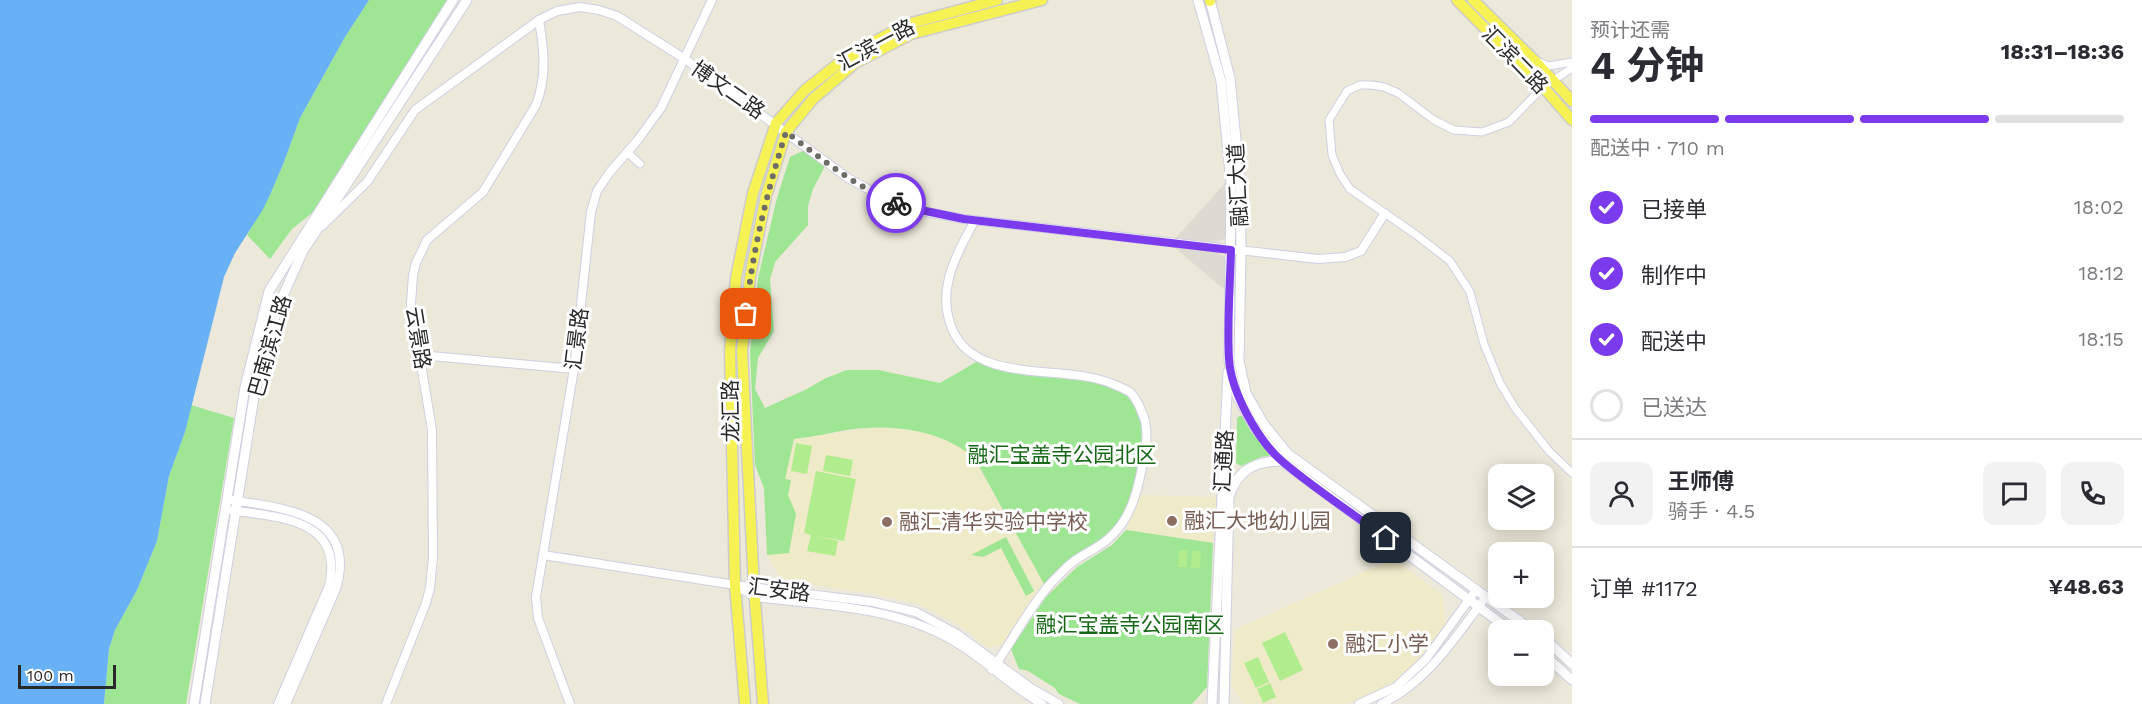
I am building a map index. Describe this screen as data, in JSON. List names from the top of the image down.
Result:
{
  "streets": {
    "main road": [
      "汇滨一路",
      "汇滨二路",
      "融汇大道",
      "巴南滨江路",
      "龙汇路",
      "汇通路"
    ],
    "street": [
      "博文二路",
      "云景路",
      "汇景路",
      "汇安路"
    ]
  },
  "crossings": [
    ["汇滨一路", "博文二路"],
    ["汇滨一路", "龙汇路"],
    ["博文二路", "融汇大道"],
    ["博文二路", "云景路"],
    ["博文二路", "汇景路"],
    ["博文二路", "巴南滨江路"],
    ["博文二路", "龙汇路"],
    ["融汇大道", "汇通路"],
    ["汇景路", "汇安路"],
    ["龙汇路", "汇安路"]
  ],
  "parks": ["融汇宝盖寺公园北区", "融汇宝盖寺公园南区"],
  "places": ["融汇大地幼儿园", "融汇清华实验中学校", "融汇小学"],
  "scale_bar": "100 m",
  "page": {
    "heading": ["4 分钟", "预计还需", "18:31–18:36"],
    "panel": [
      "王师傅",
      "骑手 · 4.5",
      "订单 #1172",
      "¥48.63"
    ],
    "bar": "配送中 · 710 m",
    "list": [
      ["已接单", "18:02"],
      ["制作中", "18:12"],
      ["配送中", "18:15"],
      "已送达"
    ],
    "map_buttons": ["+", "−"],
    "scale": "100 m"
  }
}
